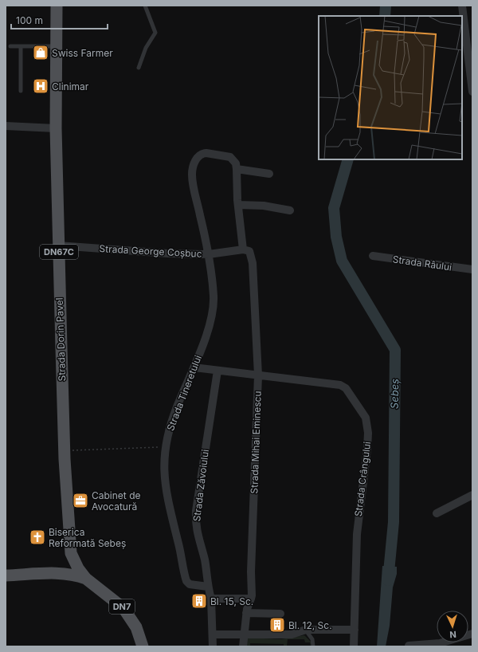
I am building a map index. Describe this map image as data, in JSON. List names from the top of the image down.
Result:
{
  "streets": {
    "main road": ["DN67C", "Strada Dorin Pavel", "DN7"],
    "street": [
      "Strada George Coșbuc",
      "Strada Râului",
      "Strada Tineretului",
      "Strada Mihai Eminescu",
      "Strada Crângului",
      "Strada Zăvoiului"
    ]
  },
  "crossings": [
    ["Strada George Coșbuc", "Strada Dorin Pavel"],
    ["Strada George Coșbuc", "Strada Tineretului"],
    ["Strada George Coșbuc", "Strada Mihai Eminescu"],
    ["Strada Dorin Pavel", "DN7"],
    ["Strada Tineretului", "Strada Crângului"],
    ["Strada Tineretului", "Strada Zăvoiului"],
    ["Strada Mihai Eminescu", "Strada Crângului"],
    ["Strada Crângului", "Strada Zăvoiului"]
  ],
  "water": ["Sebeș"],
  "places": {
    "shop": ["Swiss Farmer"],
    "hospital": ["Clinimar"],
    "office": ["Cabinet de Avocatură"],
    "church": ["Biserica Reformată Sebeș"],
    "building": ["Bl. 15, Sc.", "Bl. 12, Sc."]
  },
  "scale_bar": "100 m",
  "north": "bottom"
}
